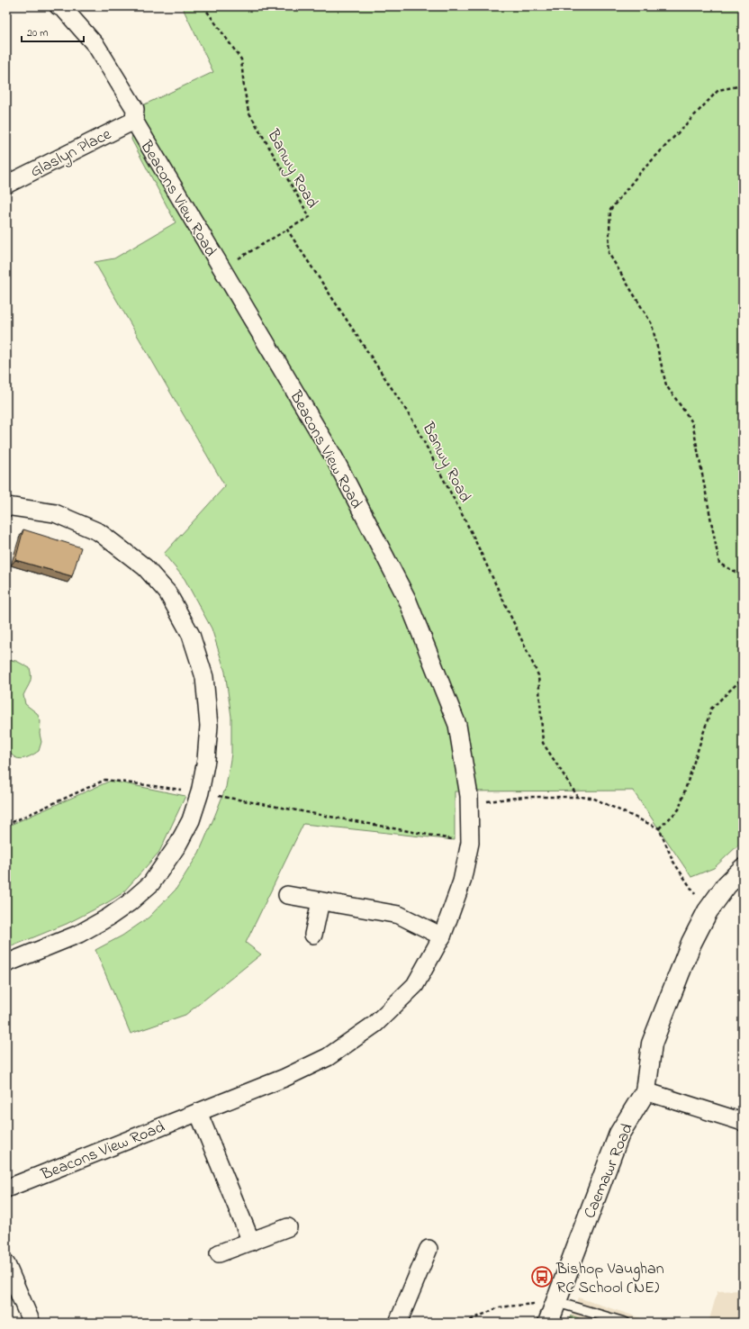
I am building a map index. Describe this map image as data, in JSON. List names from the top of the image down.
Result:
{
  "streets": {
    "street": ["Glaslyn Place", "Beacons View Road", "Caemawr Road"],
    "path": ["Banwy Road"]
  },
  "crossings": [
    ["Glaslyn Place", "Beacons View Road"]
  ],
  "places": {
    "bus stop": ["Bishop Vaughan RC School (NE)"]
  },
  "scale_bar": "20 m"
}
